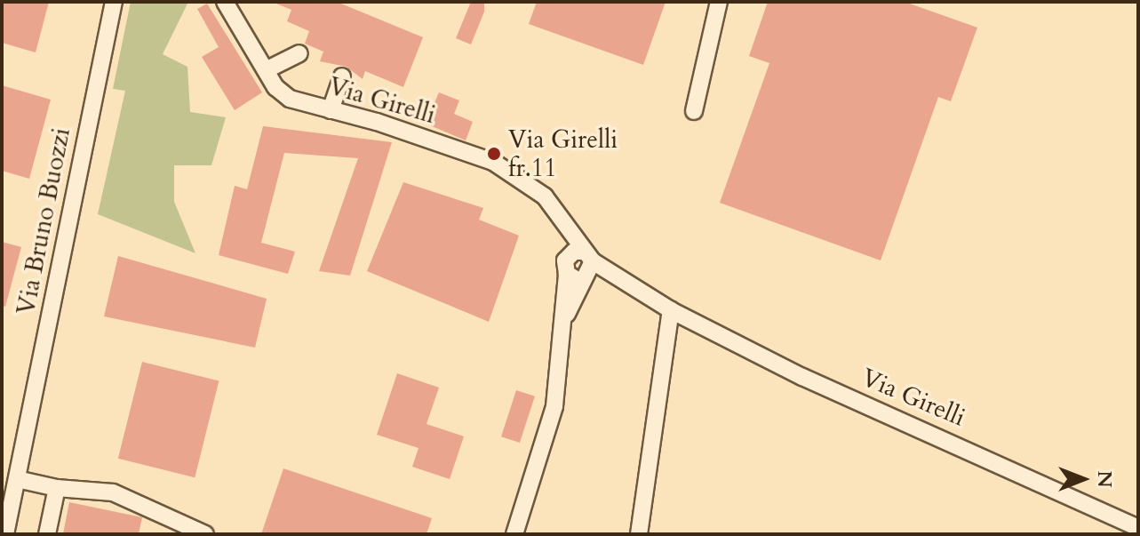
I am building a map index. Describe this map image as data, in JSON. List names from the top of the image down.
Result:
{
  "streets": {
    "street": ["Via Girelli", "Via Bruno Buozzi"]
  },
  "places": ["Via Girelli fr.11"],
  "north": "right"
}
